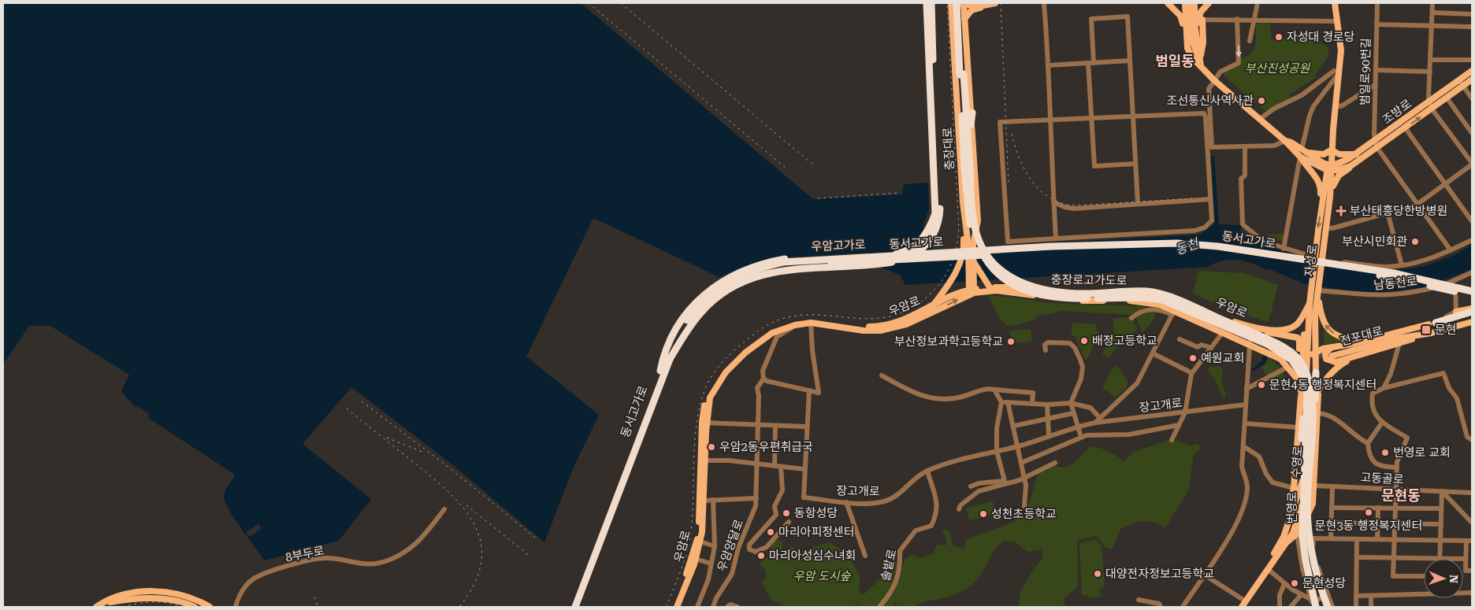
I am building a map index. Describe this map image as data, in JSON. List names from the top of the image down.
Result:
{
  "streets": {
    "highway": [
      "동서고가로",
      "우암고가로",
      "충장로고가도로",
      "번영로"
    ],
    "main road": [
      "조방로",
      "충장대로",
      "자성로",
      "우암로",
      "전포대로",
      "수영로"
    ],
    "street": [
      "범일로90번길",
      "남동천로",
      "장고개로",
      "고동골로",
      "우암양달로",
      "8부두로",
      "솔밭로"
    ]
  },
  "crossings": [
    ["범일로90번길", "조방로"],
    ["조방로", "자성로"],
    ["동서고가로", "우암고가로"],
    ["자성로", "남동천로"],
    ["자성로", "우암로"],
    ["자성로", "수영로"],
    ["충장로고가도로", "번영로"],
    ["우암로", "수영로"],
    ["우암로", "우암양달로"],
    ["장고개로", "솔밭로"],
    ["수영로", "번영로"]
  ],
  "districts": ["범일동", "문현동"],
  "water": ["동천"],
  "parks": ["부산진성공원", "우암 도시숲"],
  "places": {
    "other": [
      "자성대 경로당",
      "조선통신사역사관",
      "부산시민회관",
      "배정고등학교",
      "부산정보과학고등학교",
      "예원교회",
      "문현4동 행정복지센터",
      "우암2동우편취급국",
      "번영로 교회",
      "문현3동 행정복지센터",
      "동항성당",
      "성천초등학교",
      "마리아피정센터",
      "마리아성심수녀회",
      "대양전자정보고등학교",
      "문현성당"
    ],
    "health": ["부산태흥당한방병원"],
    "transit": ["문현"]
  },
  "north": "right"
}
